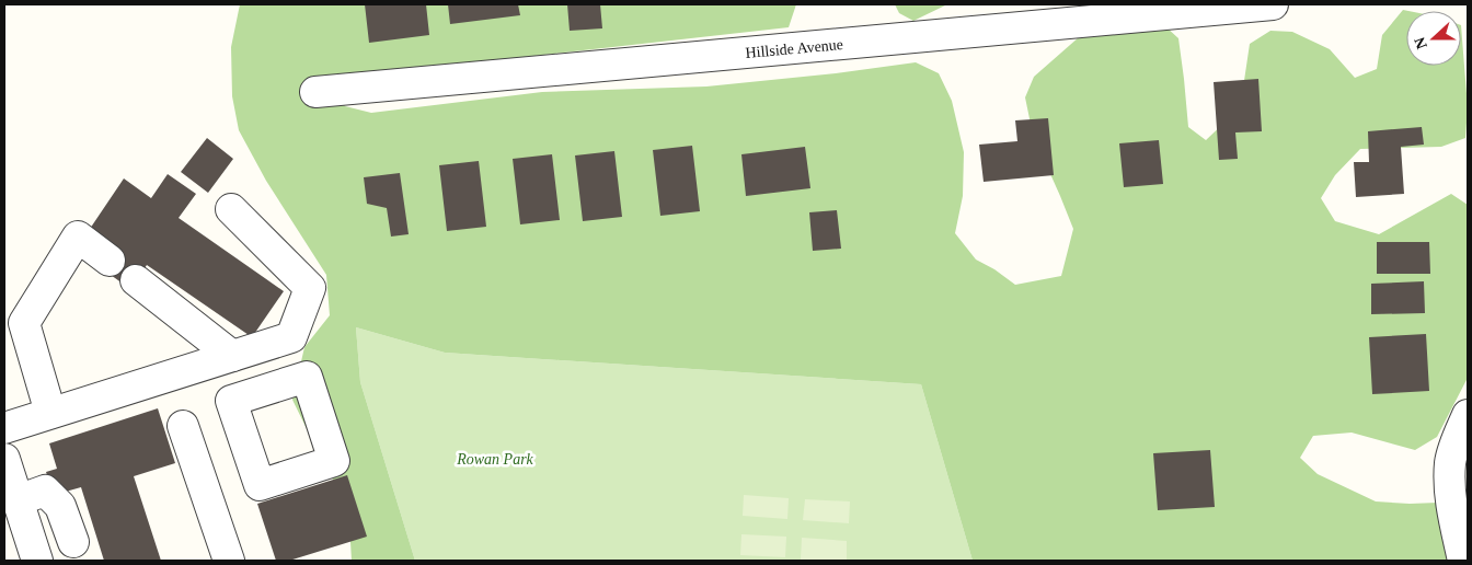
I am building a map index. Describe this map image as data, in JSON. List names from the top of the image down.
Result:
{
  "streets": {
    "street": ["Hillside Avenue"]
  },
  "parks": ["Rowan Park"],
  "north": "left"
}
